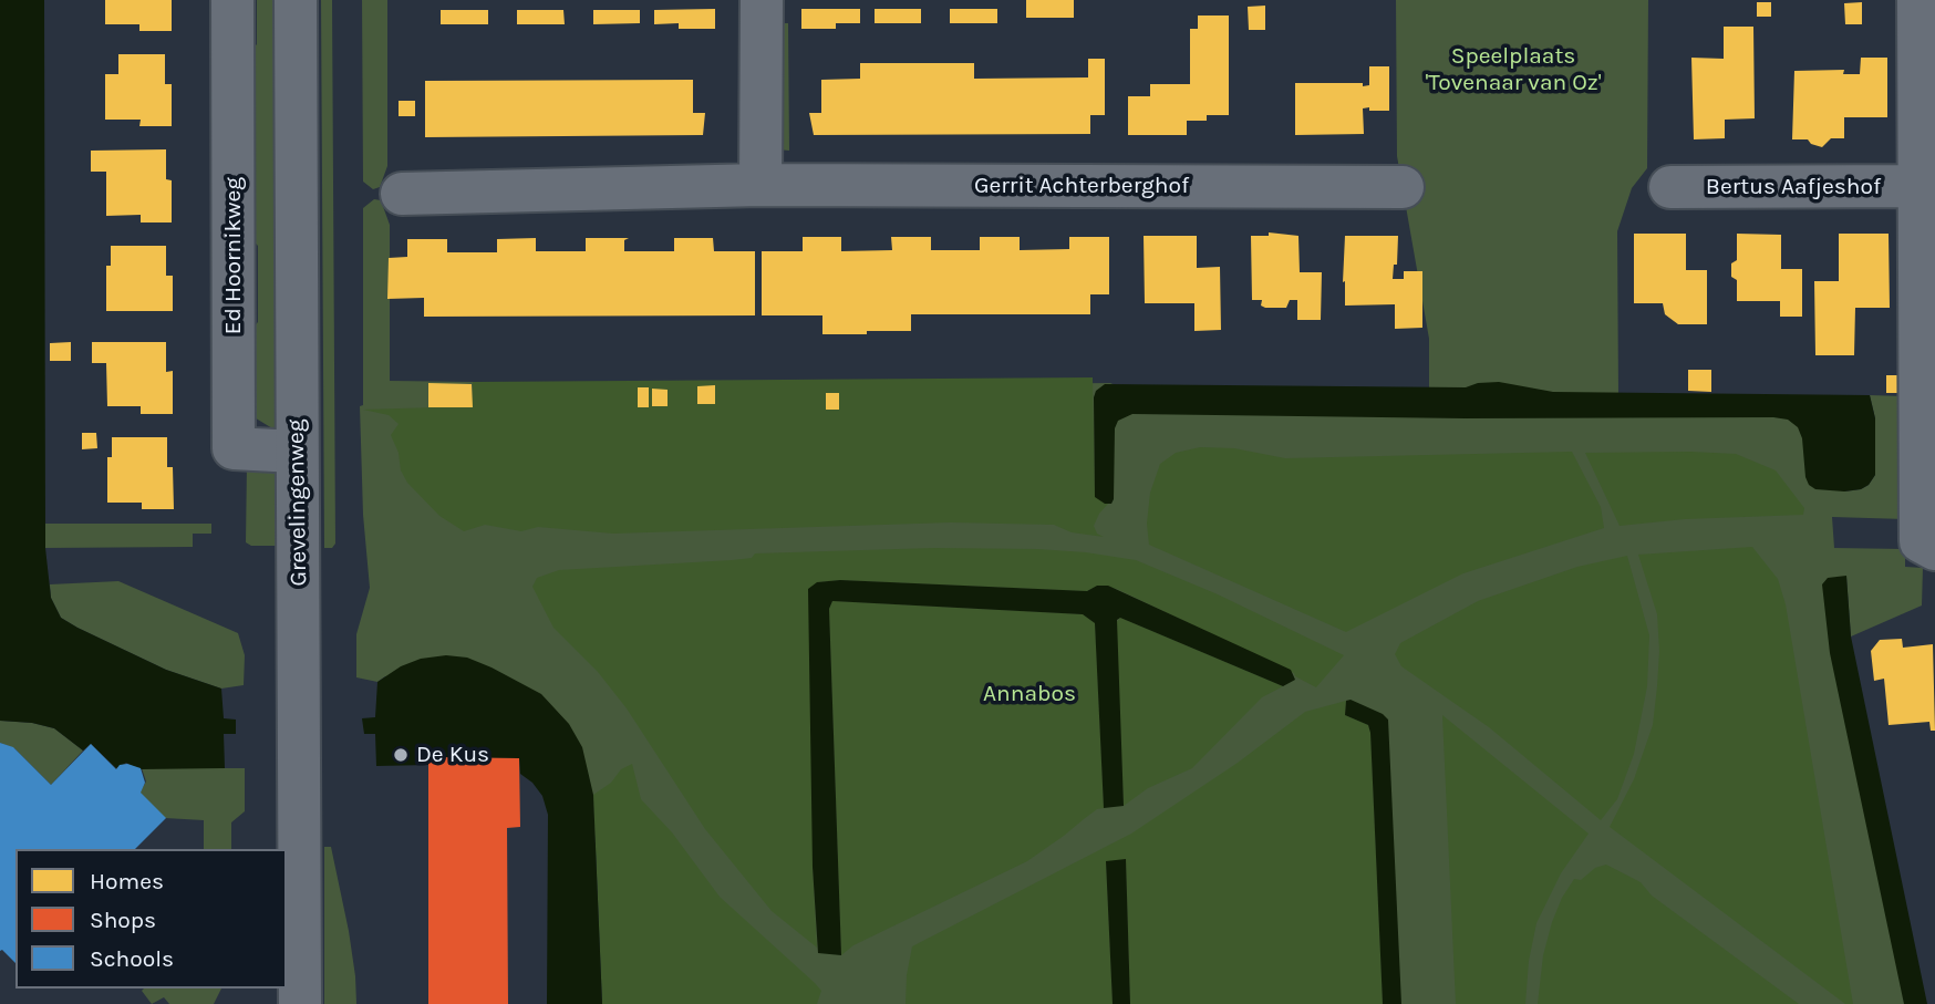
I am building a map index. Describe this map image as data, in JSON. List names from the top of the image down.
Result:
{
  "streets": {
    "street": [
      "Gerrit Achterberghof",
      "Bertus Aafjeshof",
      "Ed Hoornikweg",
      "Grevelingenweg"
    ]
  },
  "crossings": [
    ["Ed Hoornikweg", "Grevelingenweg"]
  ],
  "parks": ["Speelplaats 'Tovenaar van Oz'", "Annabos"],
  "places": ["De Kus"],
  "legend": ["Homes", "Shops", "Schools"]
}
